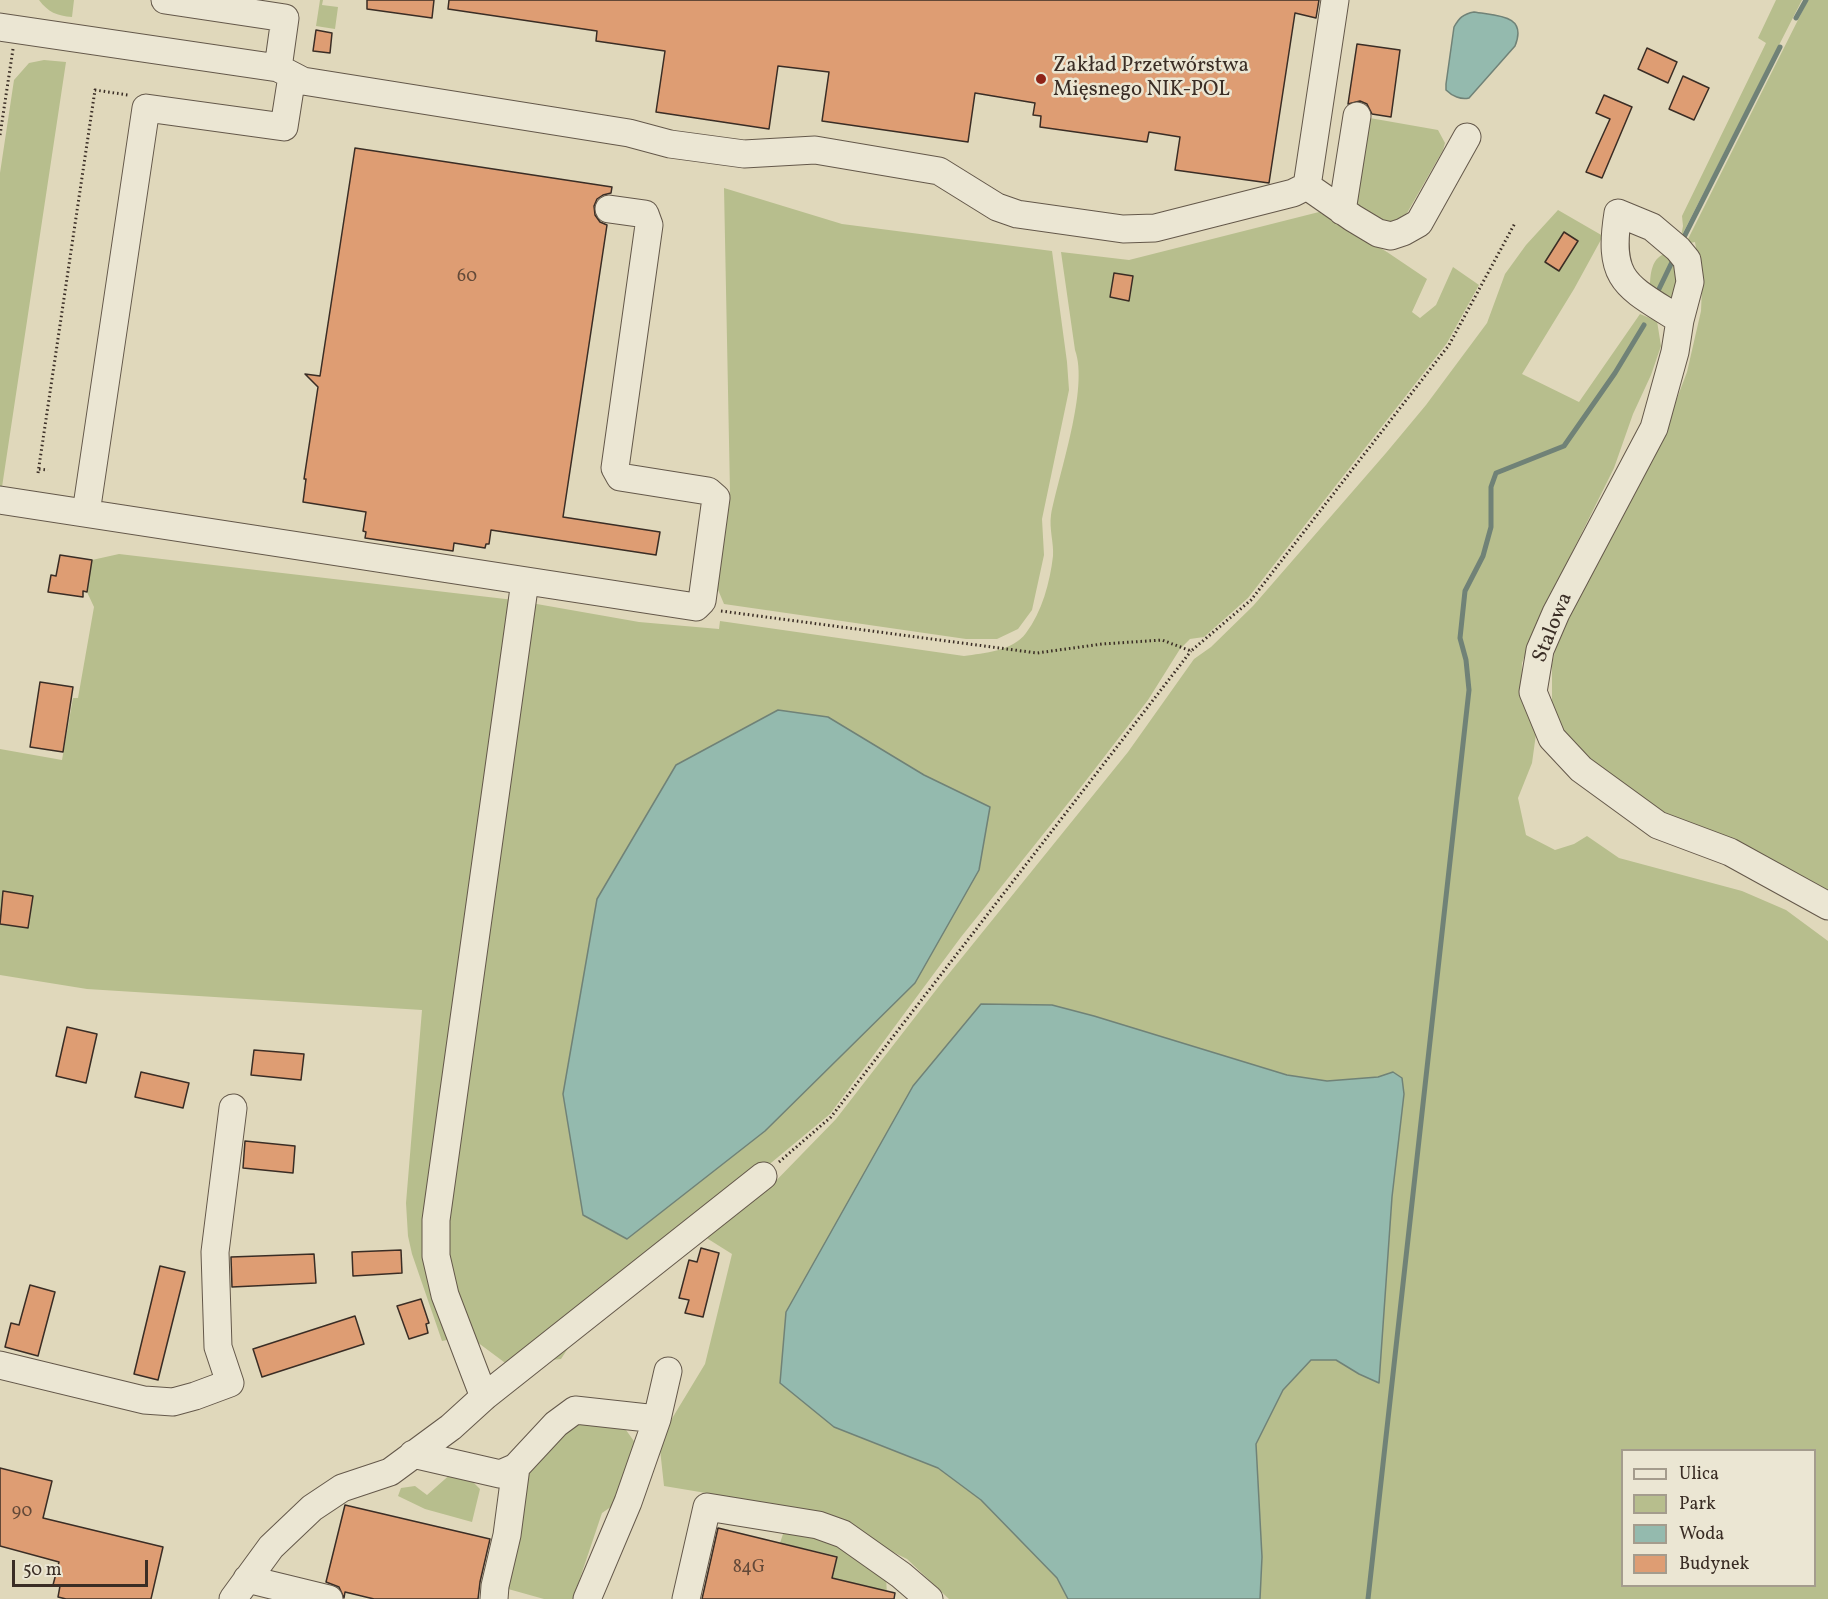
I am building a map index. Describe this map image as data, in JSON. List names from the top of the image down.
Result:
{
  "streets": {
    "street": ["Stalowa"]
  },
  "places": ["Zakład Przetwórstwa Mięsnego NIK-POL"],
  "house_numbers": ["60", "90", "84G"],
  "legend": [
    "Ulica",
    "Park",
    "Woda",
    "Budynek"
  ],
  "scale_bar": "50 m"
}
